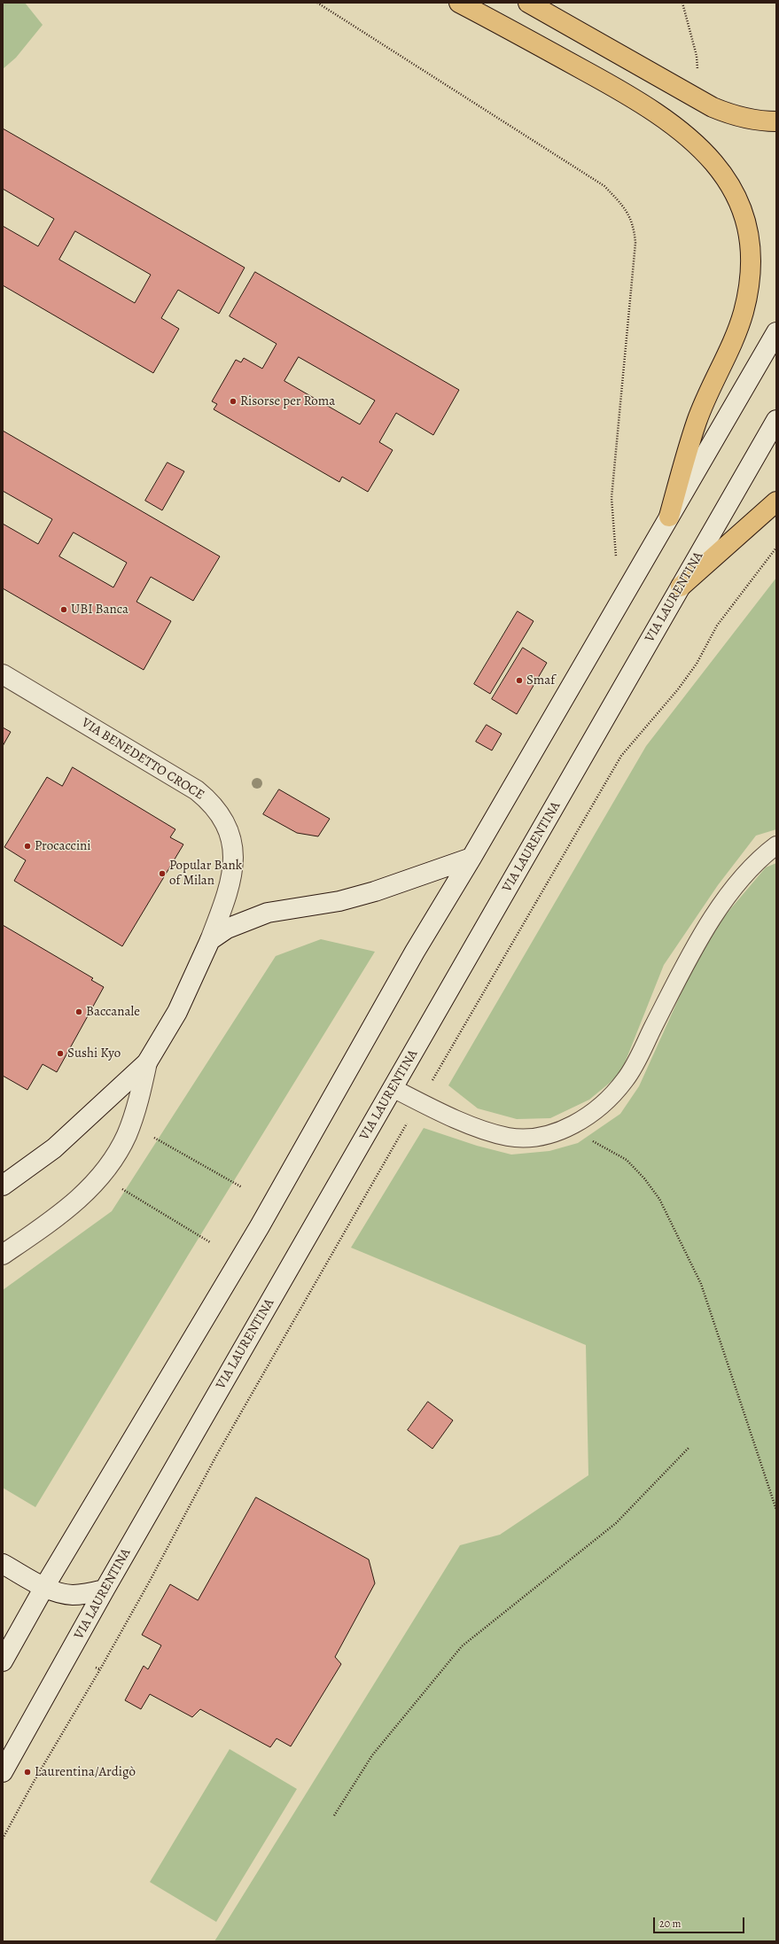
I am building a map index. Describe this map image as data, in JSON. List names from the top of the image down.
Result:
{
  "streets": {
    "main road": ["VIA LAURENTINA", "VIA BENEDETTO CROCE"]
  },
  "places": [
    "Risorse per Roma",
    "UBI Banca",
    "Smaf",
    "Procaccini",
    "Popular Bank of Milan",
    "Baccanale",
    "Sushi Kyo",
    "Laurentina/Ardigò"
  ],
  "scale_bar": "20 m"
}
